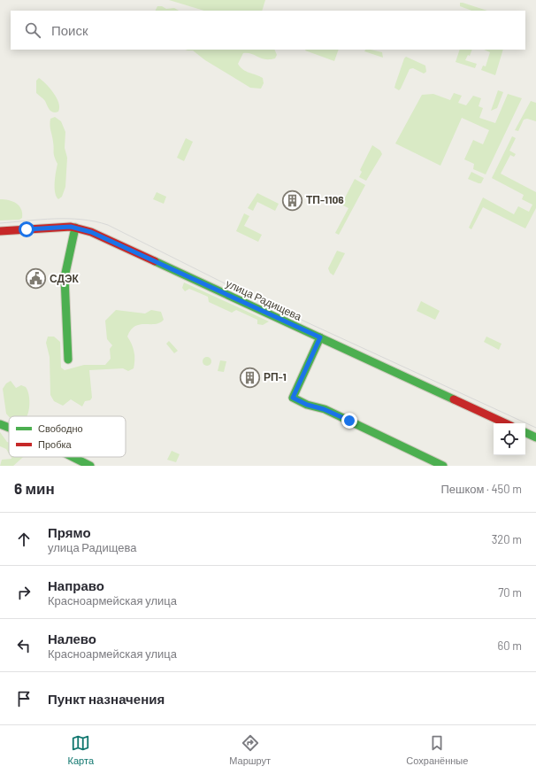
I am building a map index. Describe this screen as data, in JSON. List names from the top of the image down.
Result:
{
  "streets": {
    "street": ["улица Радищева"]
  },
  "places": {
    "building": ["ТП-1106", "РП-1"],
    "public building": ["СДЭК"]
  },
  "legend": ["Свободно", "Пробка"],
  "page": {
    "search": "Поиск",
    "heading": ["6 мин", "Пешком · 450 m"],
    "list": [
      ["Прямо", "улица Радищева", "320 m"],
      ["Направо", "Красноармейская улица", "70 m"],
      ["Налево", "Красноармейская улица", "60 m"],
      "Пункт назначения"
    ],
    "nav": ["Карта", "Маршрут", "Сохранённые"]
  }
}
